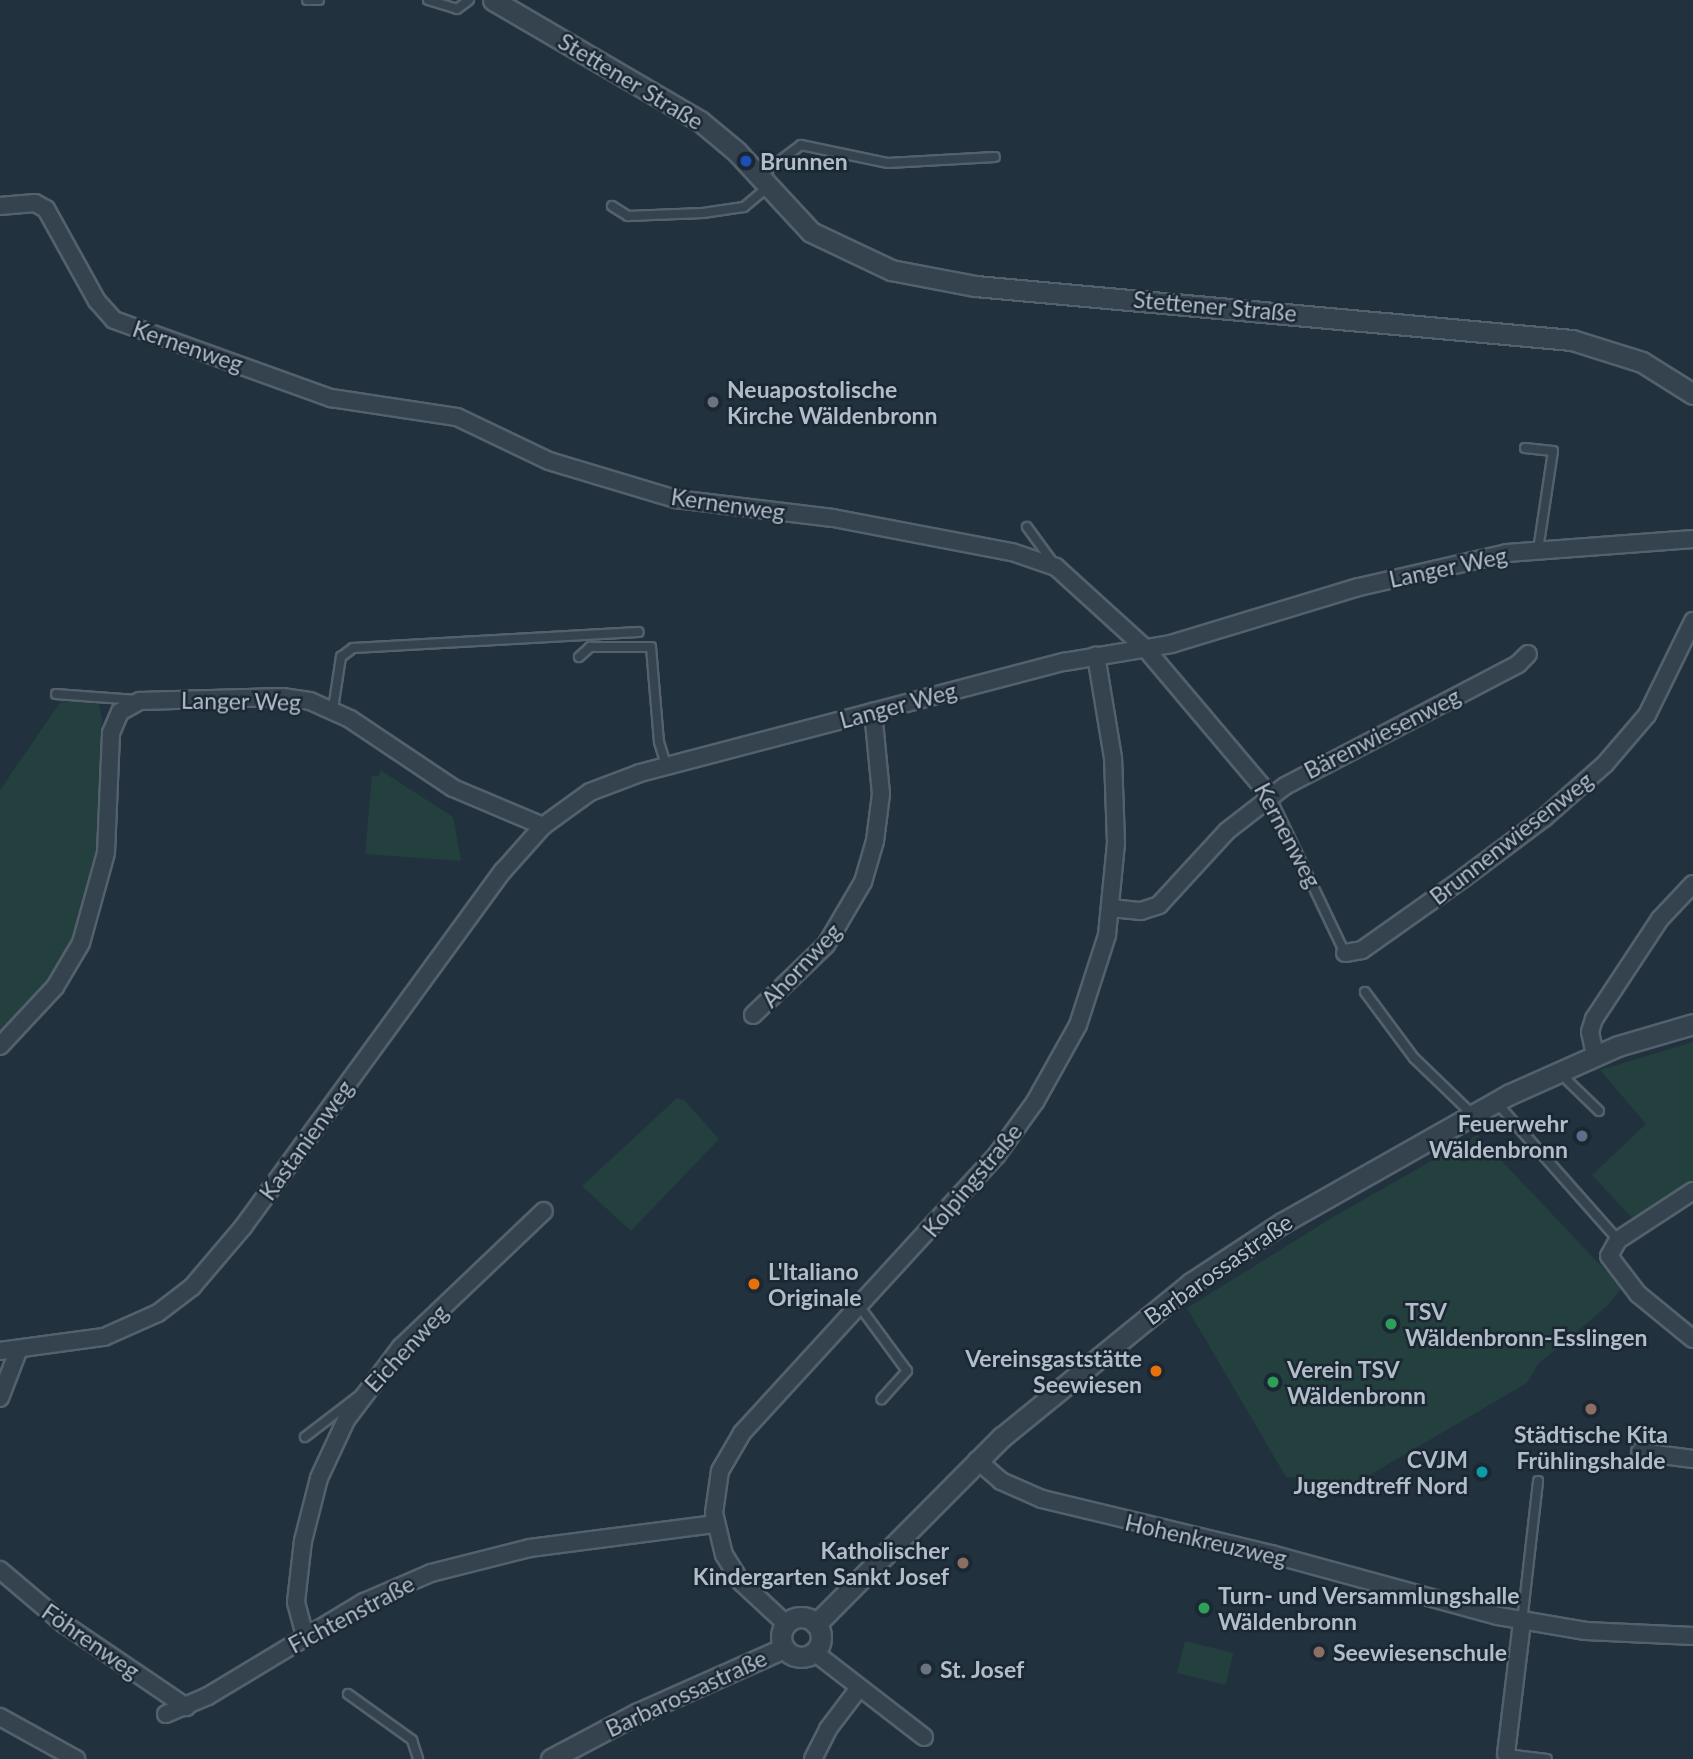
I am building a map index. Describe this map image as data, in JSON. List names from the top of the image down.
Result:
{
  "streets": {
    "street": [
      "Stettener Straße",
      "Kernenweg",
      "Langer Weg",
      "Bärenwiesenweg",
      "Brunnenwiesenweg",
      "Ahornweg",
      "Kastanienweg",
      "Kolpingstraße",
      "Barbarossastraße",
      "Eichenweg",
      "Hohenkreuzweg",
      "Fichtenstraße",
      "Föhrenweg"
    ]
  },
  "crossings": [
    ["Kernenweg", "Langer Weg"],
    ["Kernenweg", "Bärenwiesenweg"],
    ["Kernenweg", "Brunnenwiesenweg"],
    ["Langer Weg", "Ahornweg"],
    ["Langer Weg", "Kastanienweg"],
    ["Langer Weg", "Kolpingstraße"],
    ["Bärenwiesenweg", "Kolpingstraße"],
    ["Kolpingstraße", "Barbarossastraße"],
    ["Kolpingstraße", "Fichtenstraße"],
    ["Barbarossastraße", "Hohenkreuzweg"],
    ["Eichenweg", "Fichtenstraße"],
    ["Fichtenstraße", "Föhrenweg"]
  ],
  "places": [
    "Brunnen",
    "Neuapostolische Kirche Wäldenbronn",
    "Feuerwehr Wäldenbronn",
    "L'Italiano Originale",
    "TSV Wäldenbronn-Esslingen",
    "Vereinsgaststätte Seewiesen",
    "Verein TSV Wäldenbronn",
    "Städtische Kita Frühlingshalde",
    "CVJM Jugendtreff Nord",
    "Katholischer Kindergarten Sankt Josef",
    "Turn- und Versammlungshalle Wäldenbronn",
    "Seewiesenschule",
    "St. Josef"
  ]
}
